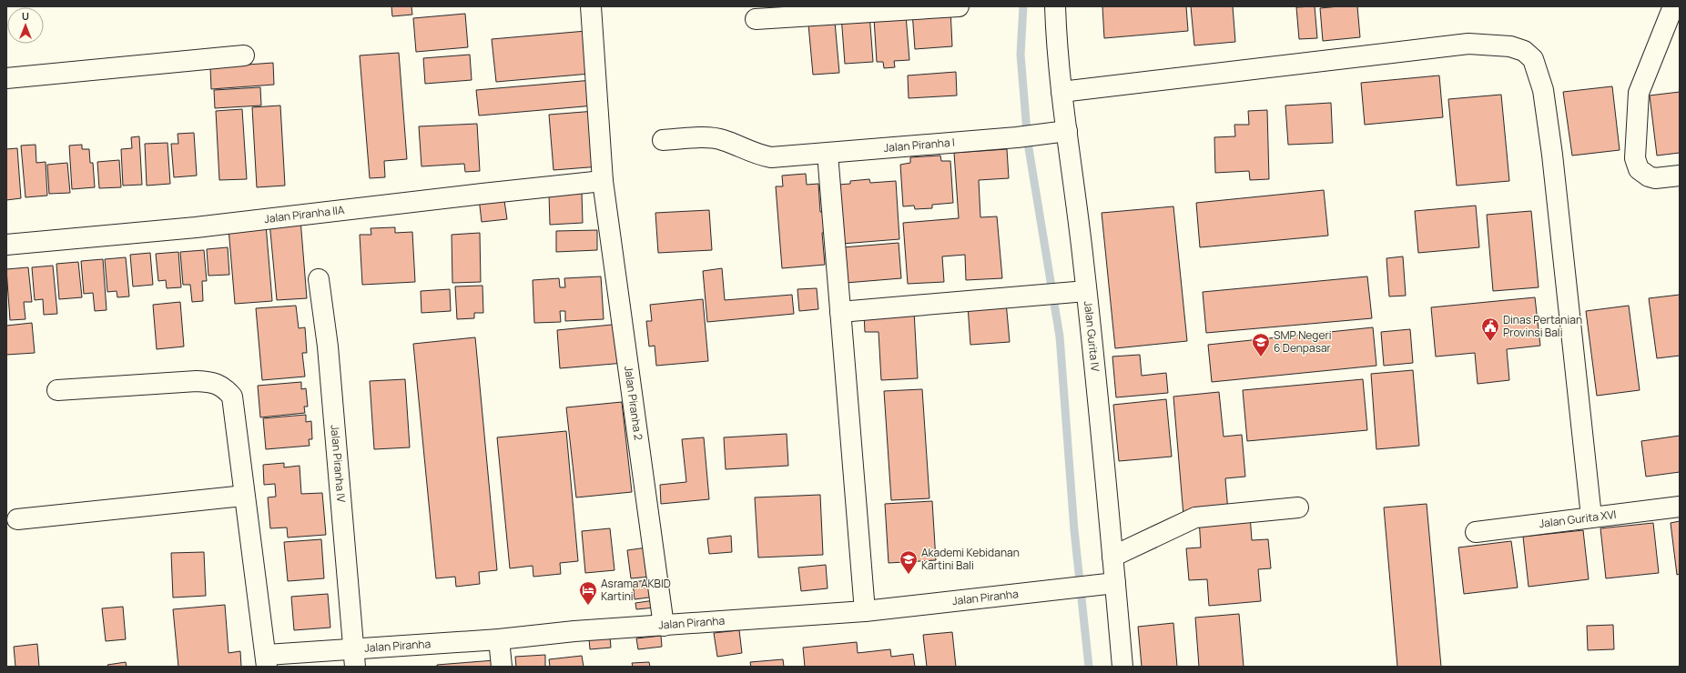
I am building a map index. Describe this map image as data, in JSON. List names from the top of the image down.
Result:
{
  "streets": {
    "street": [
      "Jalan Piranha I",
      "Jalan Piranha IIA",
      "Jalan Gurita IV",
      "Jalan Piranha 2",
      "Jalan Piranha IV",
      "Jalan Gurita XVI",
      "Jalan Piranha"
    ]
  },
  "crossings": [
    ["Jalan Piranha I", "Jalan Gurita IV"],
    ["Jalan Piranha IIA", "Jalan Piranha 2"],
    ["Jalan Gurita IV", "Jalan Piranha"],
    ["Jalan Piranha 2", "Jalan Piranha"],
    ["Jalan Piranha IV", "Jalan Piranha"]
  ],
  "places": {
    "public building": ["Dinas Pertanian Provinsi Bali"],
    "school or university": ["SMP Negeri 6 Denpasar", "Akademi Kebidanan Kartini Bali"],
    "hotel": ["Asrama AKBID Kartini"]
  },
  "north": "top"
}
